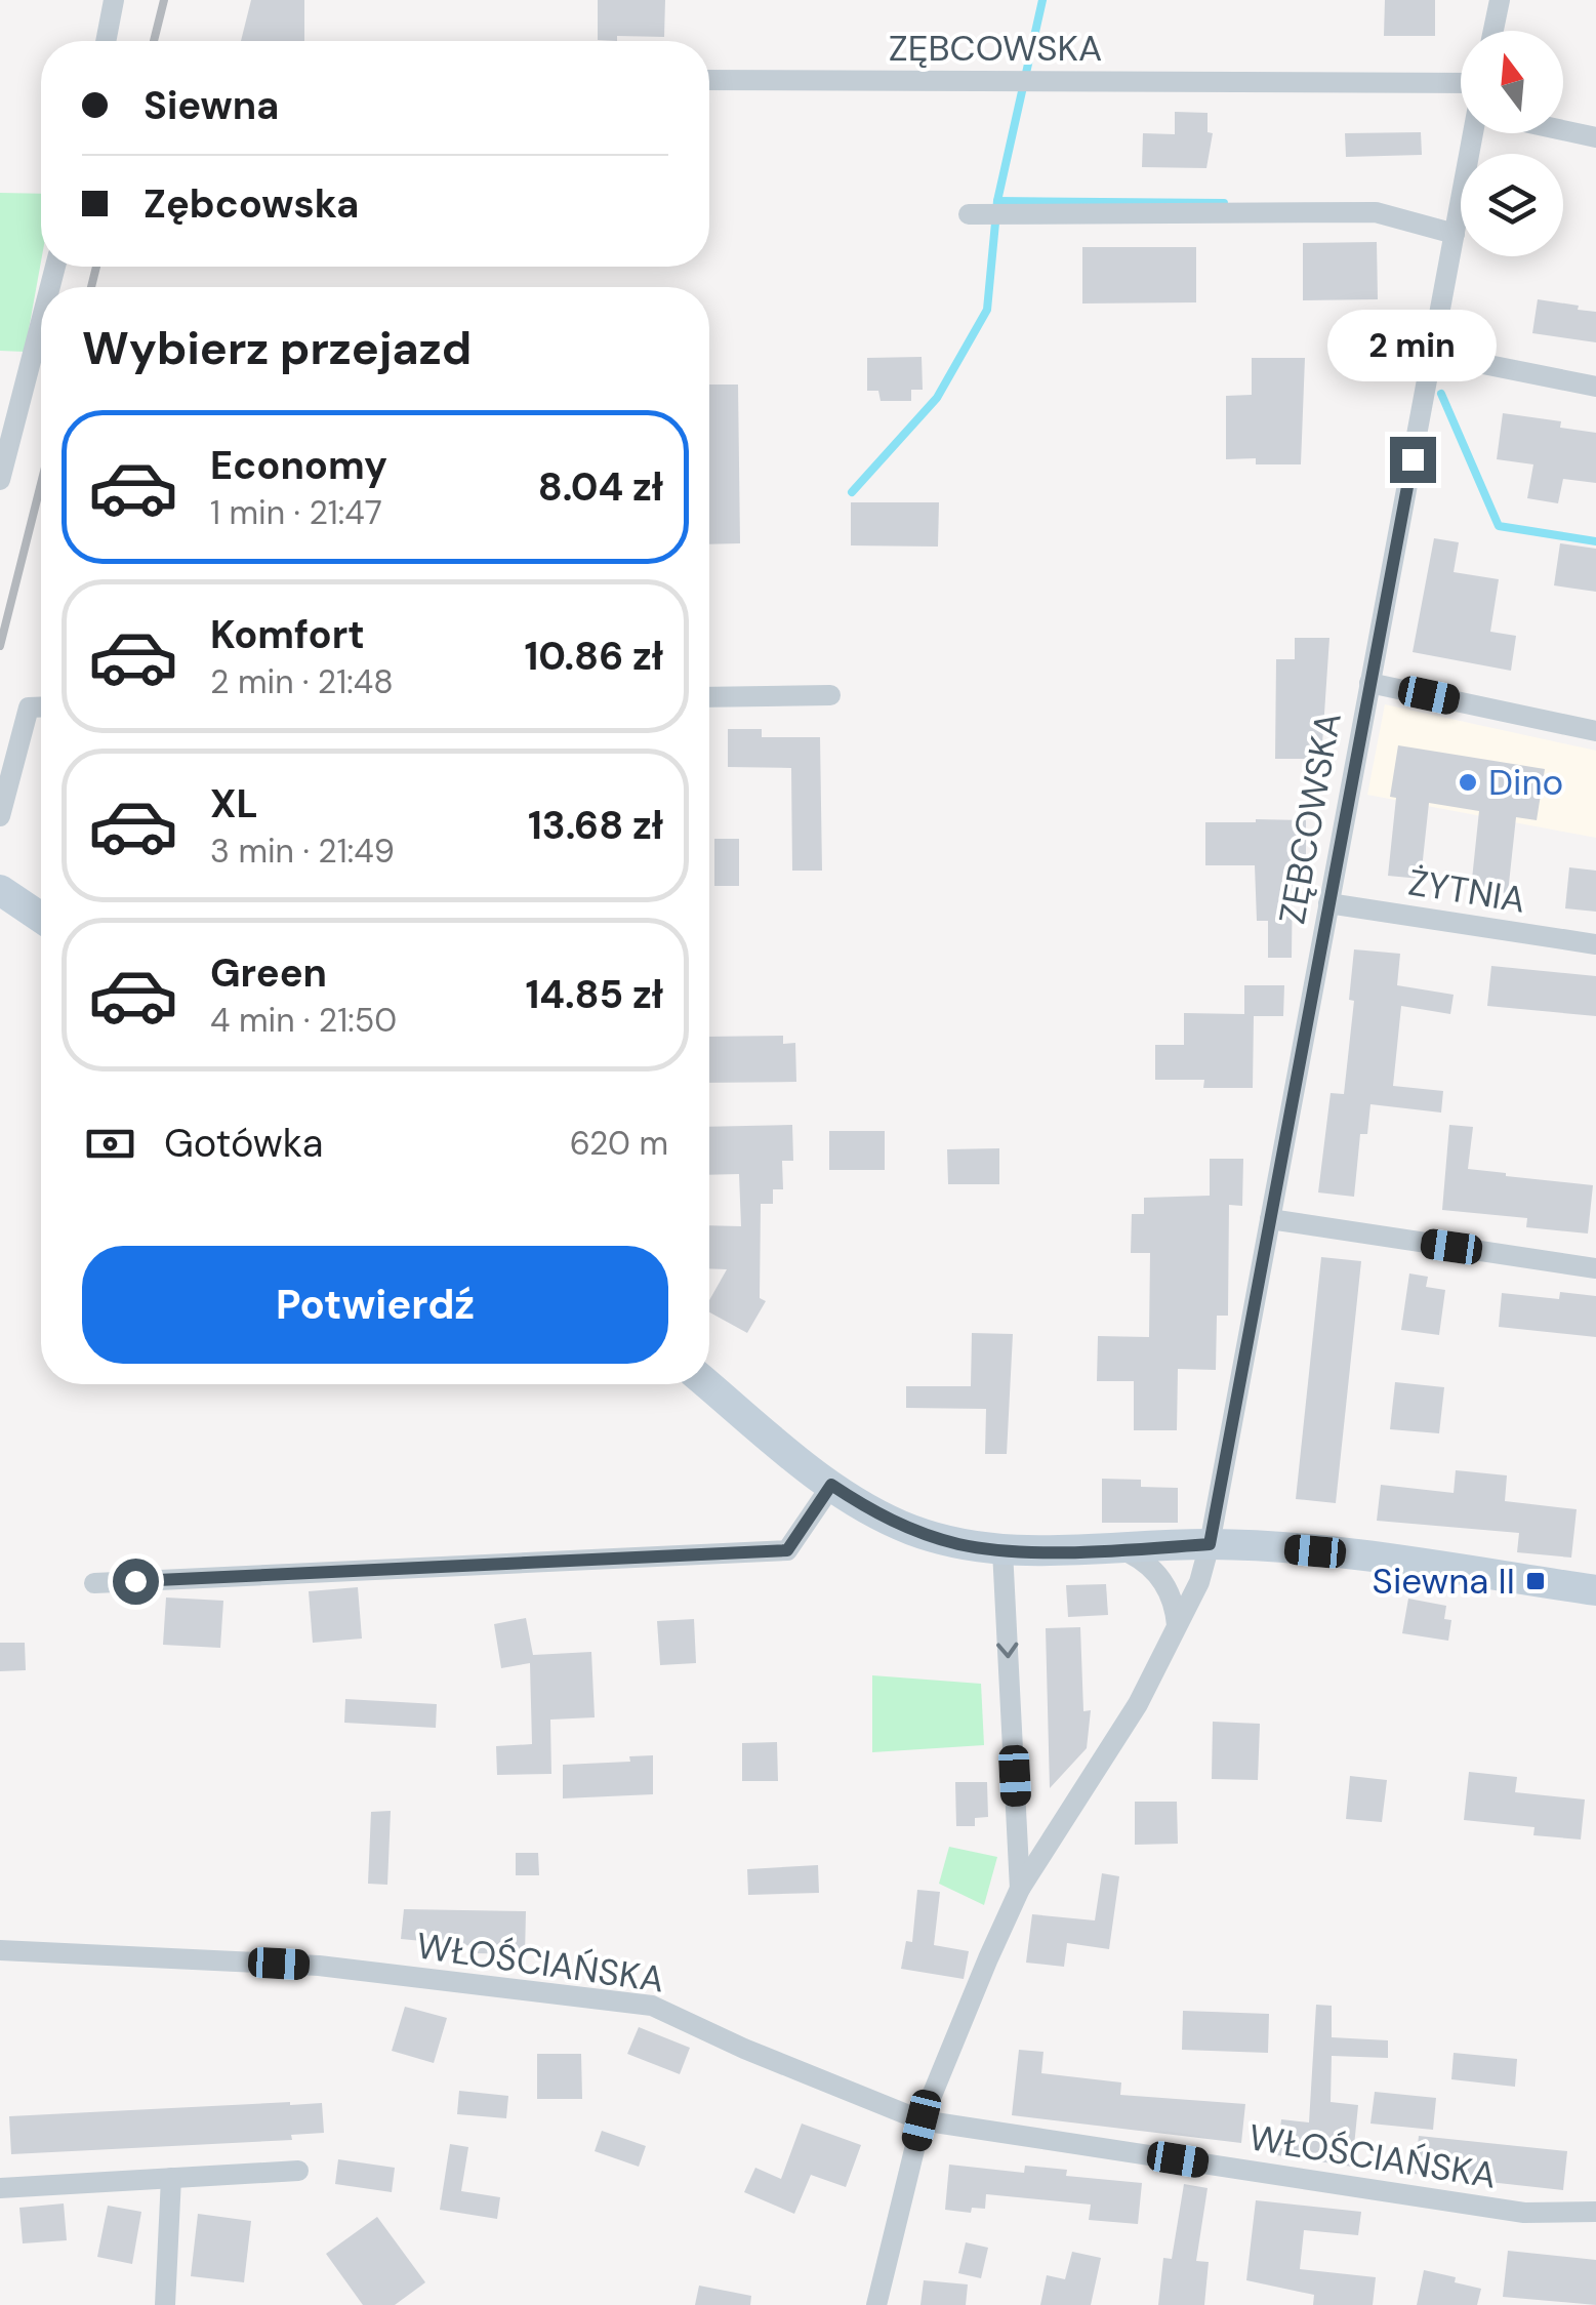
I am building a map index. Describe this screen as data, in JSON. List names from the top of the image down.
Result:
{
  "streets": {
    "street": ["ZĘBCOWSKA", "ŻYTNIA", "WŁOŚCIAŃSKA"]
  },
  "crossings": [
    ["ZĘBCOWSKA", "ŻYTNIA"],
    ["ZĘBCOWSKA", "WŁOŚCIAŃSKA"]
  ],
  "places": {
    "other": ["Dino"],
    "transit": ["Siewna II"]
  },
  "north": "top",
  "page": {
    "banner": ["Siewna", "Zębcowska"],
    "heading": "Wybierz przejazd",
    "bubble": "2 min",
    "list": [
      {
        "name": "Economy",
        "note": "1 min · 21:47",
        "value": "8.04 zł"
      },
      {
        "name": "Komfort",
        "note": "2 min · 21:48",
        "value": "10.86 zł"
      },
      {
        "name": "XL",
        "note": "3 min · 21:49",
        "value": "13.68 zł"
      },
      {
        "name": "Green",
        "note": "4 min · 21:50",
        "value": "14.85 zł"
      }
    ],
    "pay": ["Gotówka", "620 m"],
    "buttons": "Potwierdź"
  }
}
